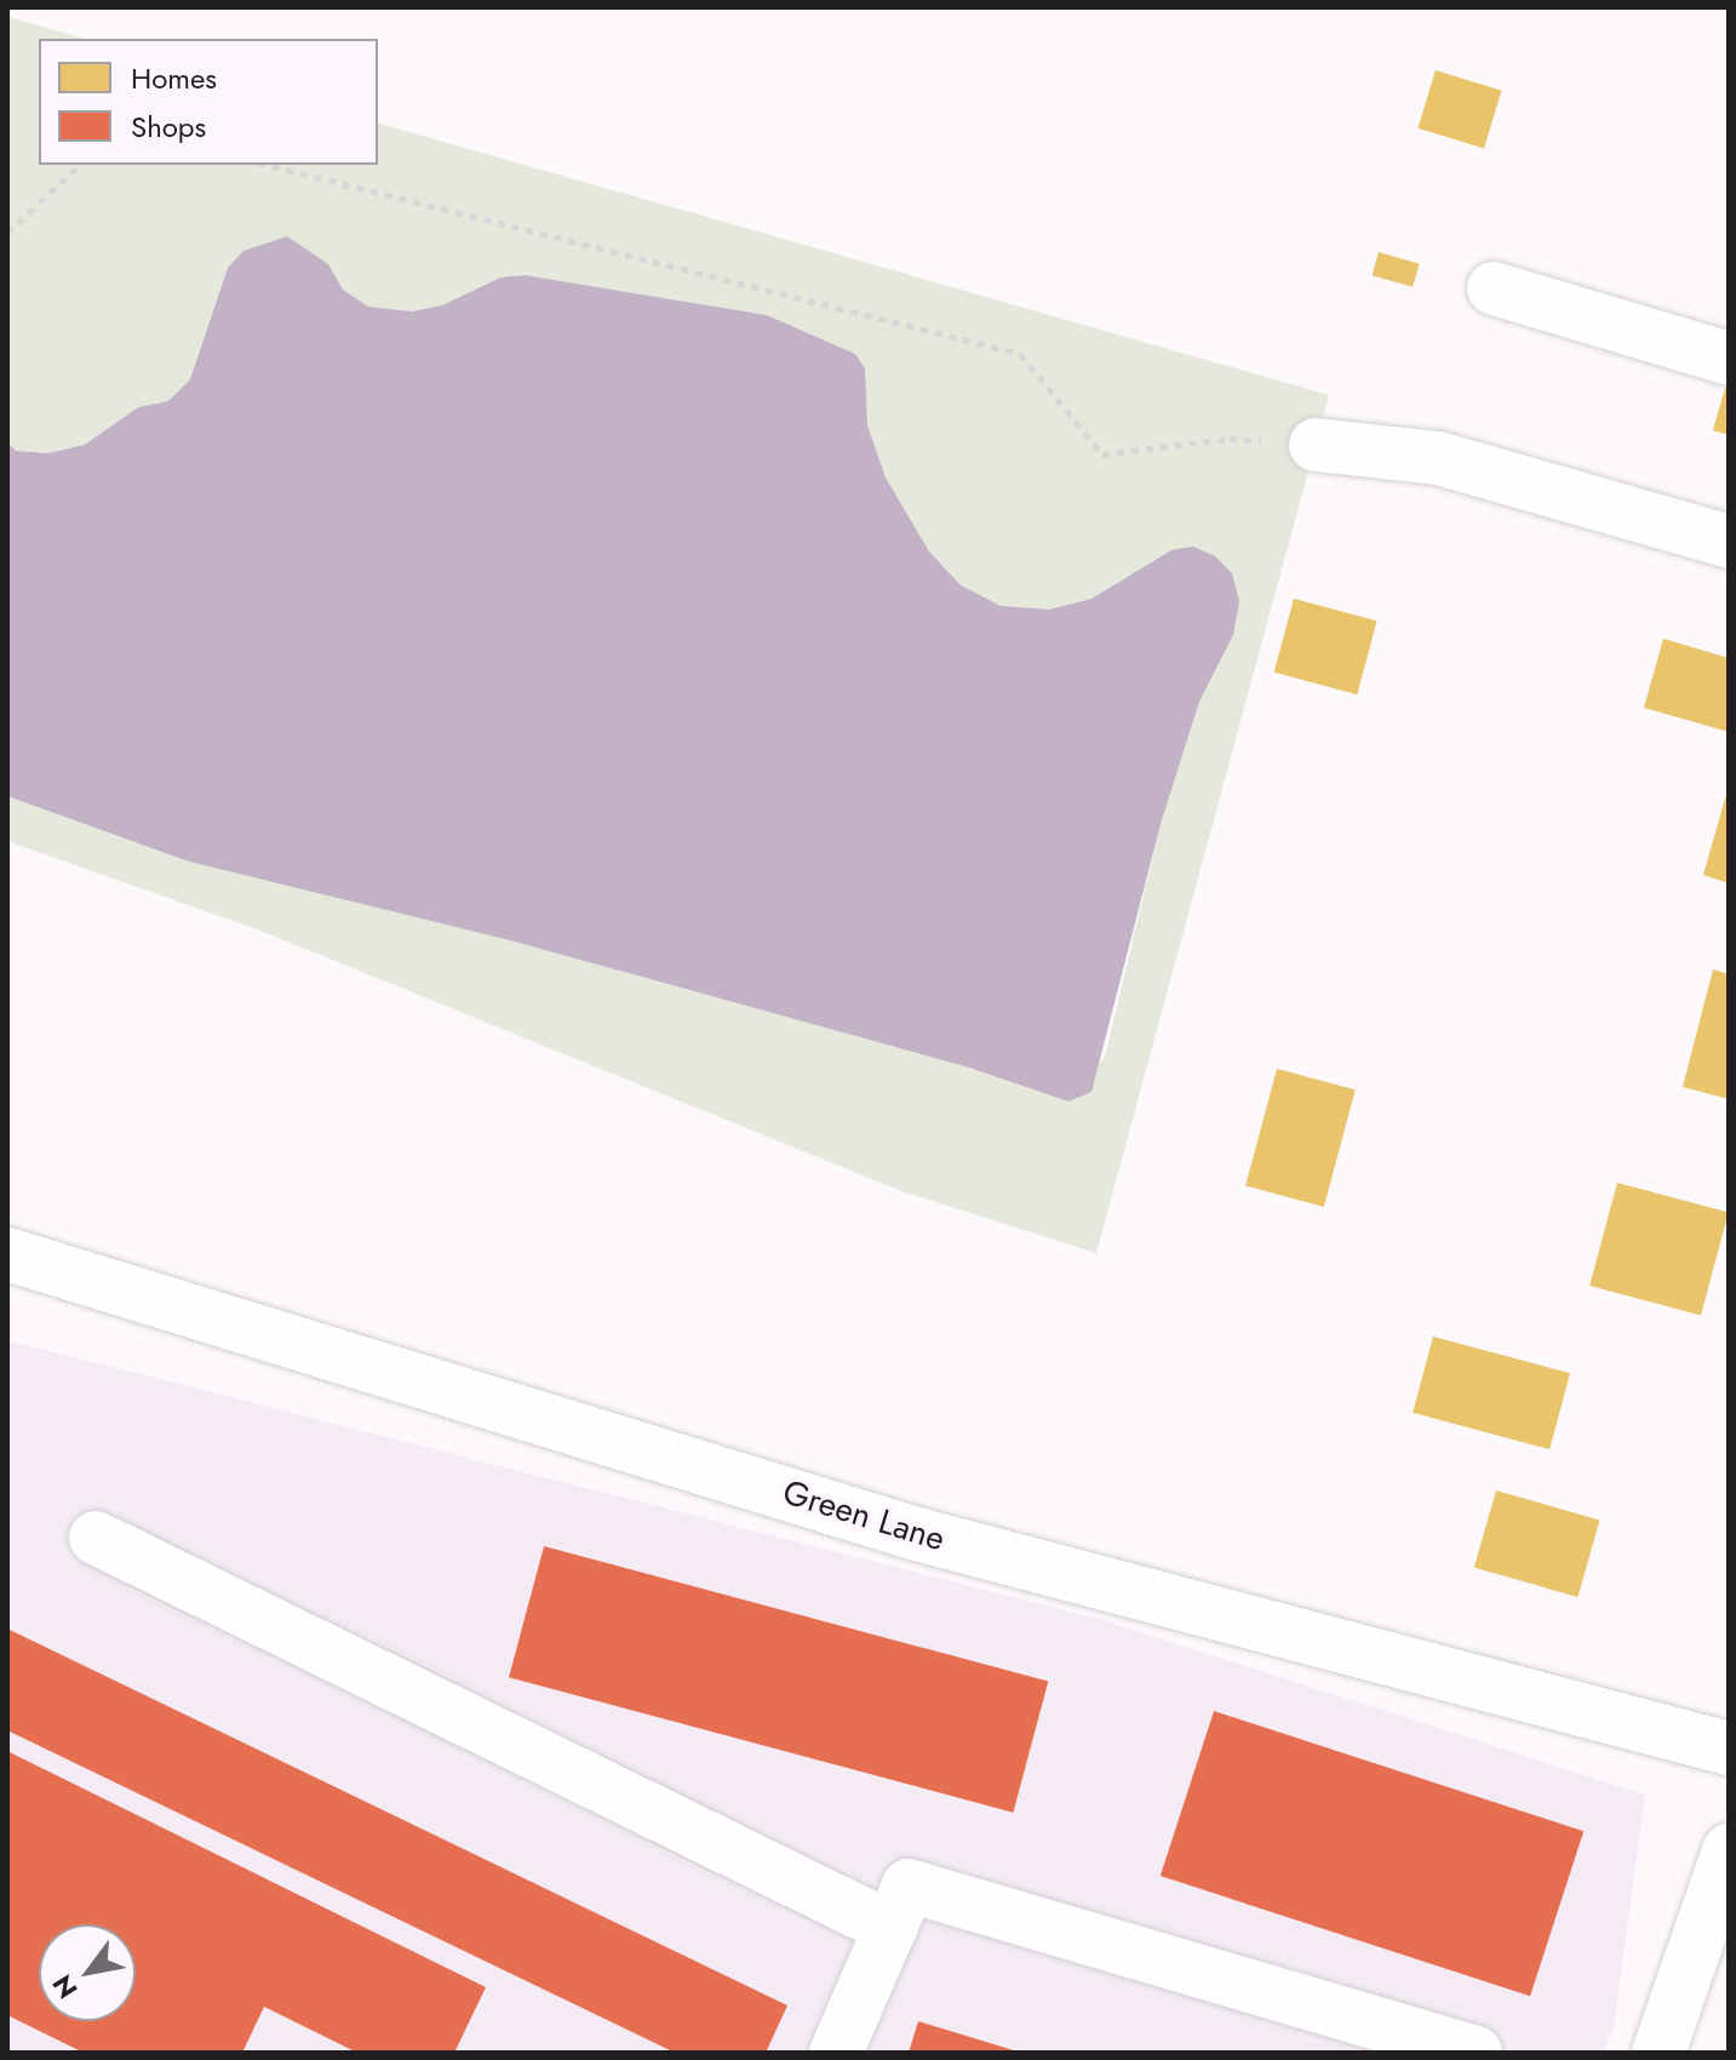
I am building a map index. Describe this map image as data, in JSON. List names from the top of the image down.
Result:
{
  "streets": {
    "street": ["Green Lane"]
  },
  "legend": ["Homes", "Shops"],
  "north": "bottom left"
}
